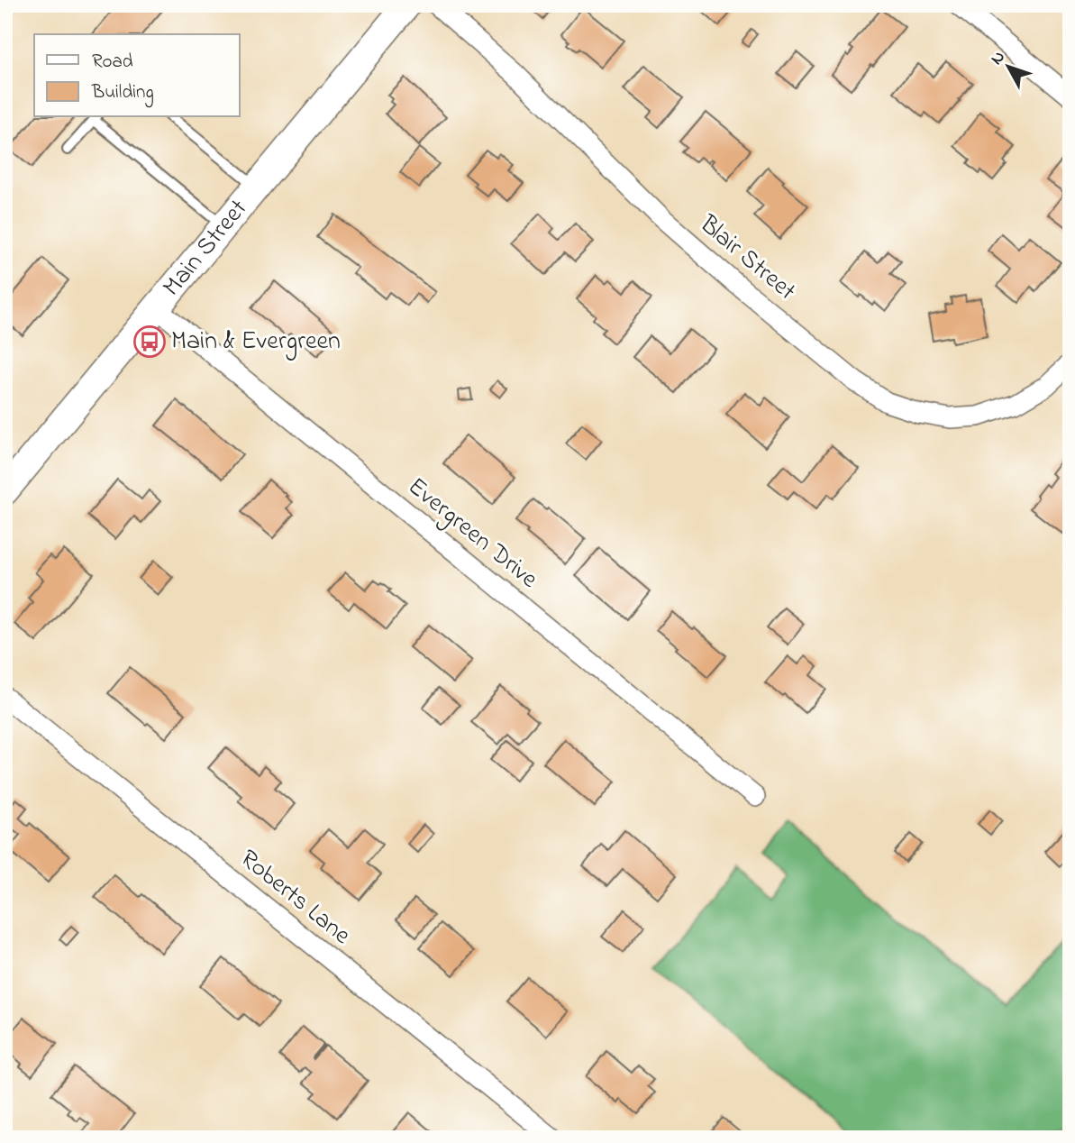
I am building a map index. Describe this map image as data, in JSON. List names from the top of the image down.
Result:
{
  "streets": {
    "main road": ["Main Street"],
    "street": ["Blair Street", "Evergreen Drive", "Roberts Lane"]
  },
  "crossings": [
    ["Main Street", "Evergreen Drive"]
  ],
  "places": {
    "bus stop": ["Main & Evergreen"]
  },
  "legend": ["Road", "Building"],
  "north": "top left"
}
